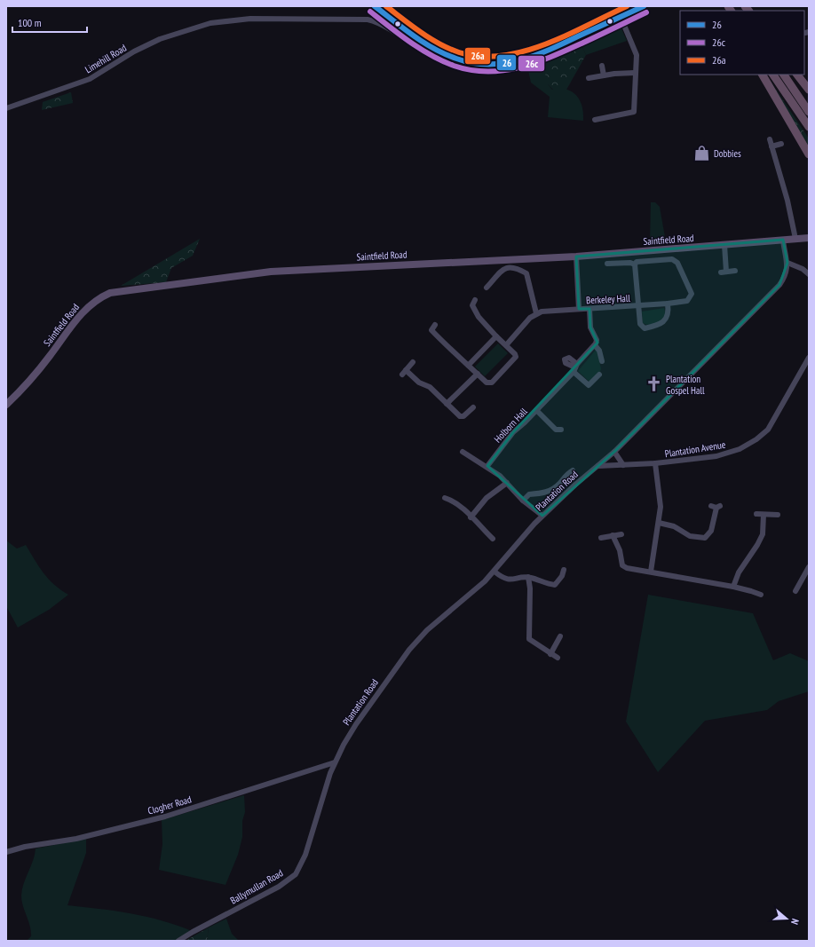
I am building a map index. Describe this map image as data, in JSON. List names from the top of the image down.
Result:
{
  "streets": {
    "main road": ["Saintfield Road"],
    "street": [
      "Limehill Road",
      "Berkeley Hall",
      "Holborn Hall",
      "Plantation Avenue",
      "Plantation Road",
      "Clogher Road",
      "Ballymullan Road"
    ]
  },
  "crossings": [
    ["Saintfield Road", "Berkeley Hall"],
    ["Saintfield Road", "Plantation Road"],
    ["Plantation Avenue", "Plantation Road"],
    ["Plantation Road", "Clogher Road"],
    ["Plantation Road", "Ballymullan Road"],
    ["Clogher Road", "Ballymullan Road"]
  ],
  "places": {
    "shop": ["Dobbies"],
    "church": ["Plantation Gospel Hall"]
  },
  "lines": ["transit line 26", "transit line 26a", "transit line 26c"],
  "legend": ["26", "26c", "26a"],
  "scale_bar": "100 m",
  "north": "right"
}
